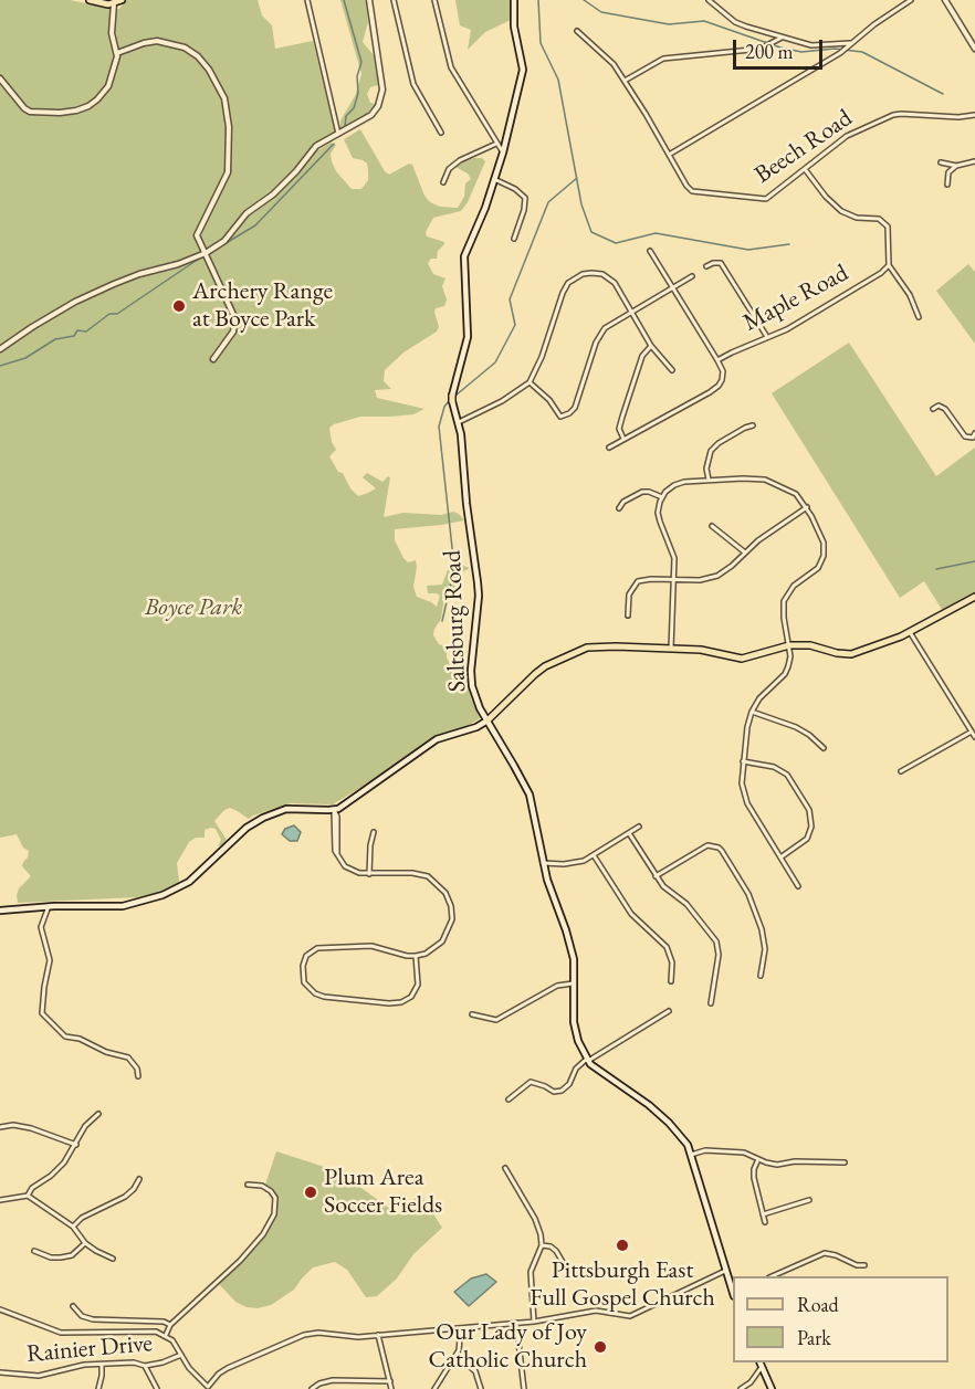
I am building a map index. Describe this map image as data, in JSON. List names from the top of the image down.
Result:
{
  "streets": {
    "main road": ["Saltsburg Road"],
    "street": ["Beech Road", "Maple Road", "Rainier Drive"]
  },
  "parks": ["Boyce Park"],
  "places": [
    "Archery Range at Boyce Park",
    "Plum Area Soccer Fields",
    "Pittsburgh East Full Gospel Church",
    "Our Lady of Joy Catholic Church"
  ],
  "legend": ["Road", "Park"],
  "scale_bar": "200 m"
}
